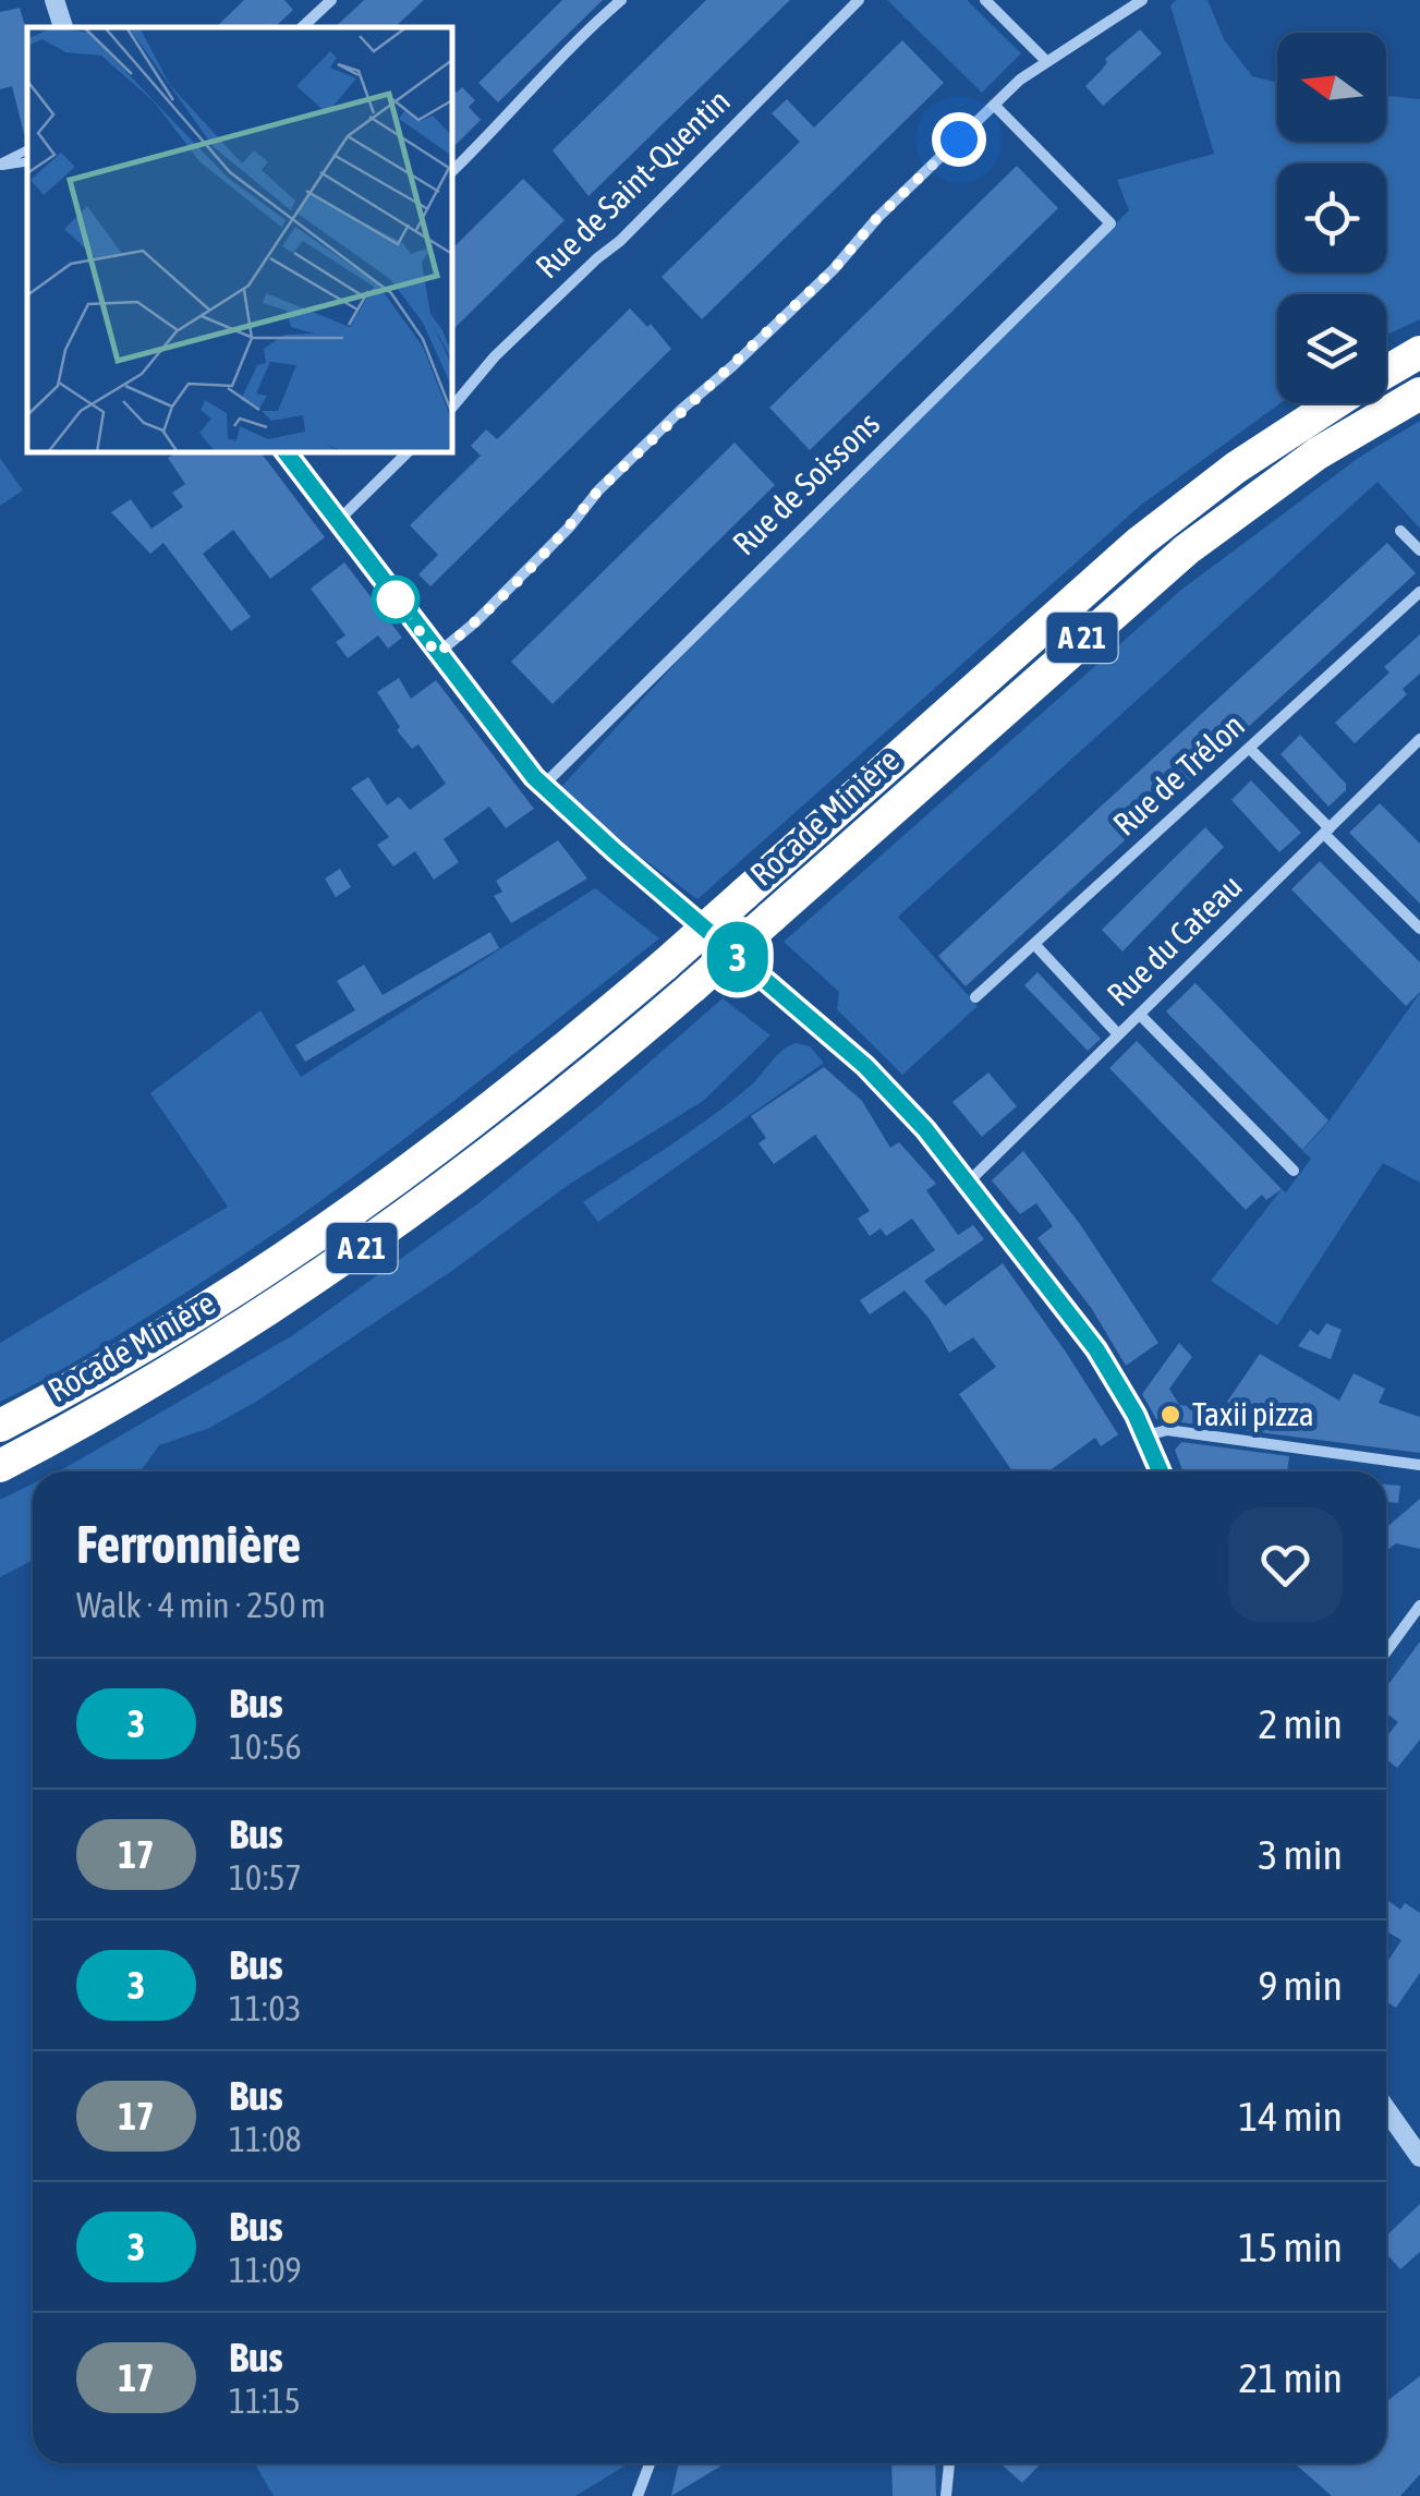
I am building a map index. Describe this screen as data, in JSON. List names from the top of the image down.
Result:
{
  "streets": {
    "highway": ["A 21", "Rocade Minière"],
    "street": [
      "Rue de Saint-Quentin",
      "Rue de Soissons",
      "Rue de Trélon",
      "Rue du Cateau"
    ]
  },
  "places": ["Taxii pizza"],
  "lines": ["bus line 3"],
  "north": "left",
  "page": {
    "on_map": "3",
    "heading": ["Ferronnière", "Walk · 4 min · 250 m"],
    "list": [
      {
        "mark": "3",
        "name": "Bus",
        "note": "10:56",
        "value": "2 min"
      },
      {
        "mark": "17",
        "name": "Bus",
        "note": "10:57",
        "value": "3 min"
      },
      {
        "mark": "3",
        "name": "Bus",
        "note": "11:03",
        "value": "9 min"
      },
      {
        "mark": "17",
        "name": "Bus",
        "note": "11:08",
        "value": "14 min"
      },
      {
        "mark": "3",
        "name": "Bus",
        "note": "11:09",
        "value": "15 min"
      },
      {
        "mark": "17",
        "name": "Bus",
        "note": "11:15",
        "value": "21 min"
      }
    ]
  }
}
